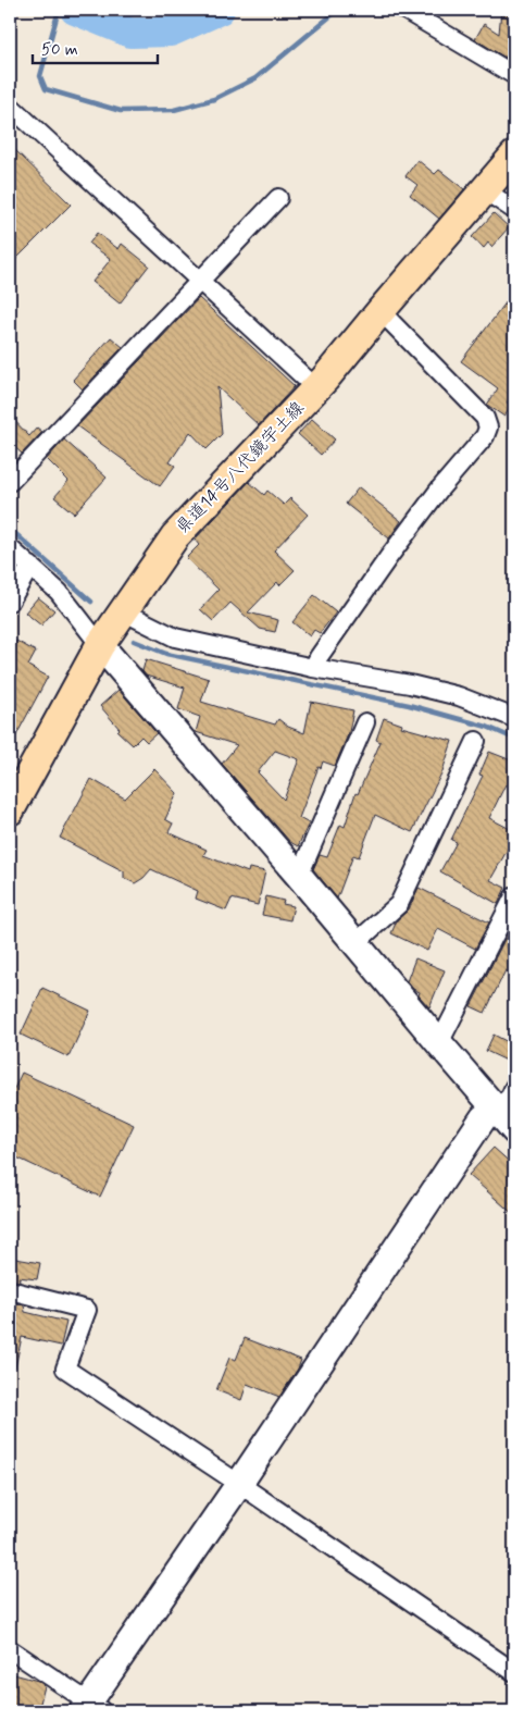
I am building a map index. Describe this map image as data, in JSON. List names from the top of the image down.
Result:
{
  "streets": {
    "main road": ["県道14号八代鏡宇土線"]
  },
  "scale_bar": "50 m"
}
